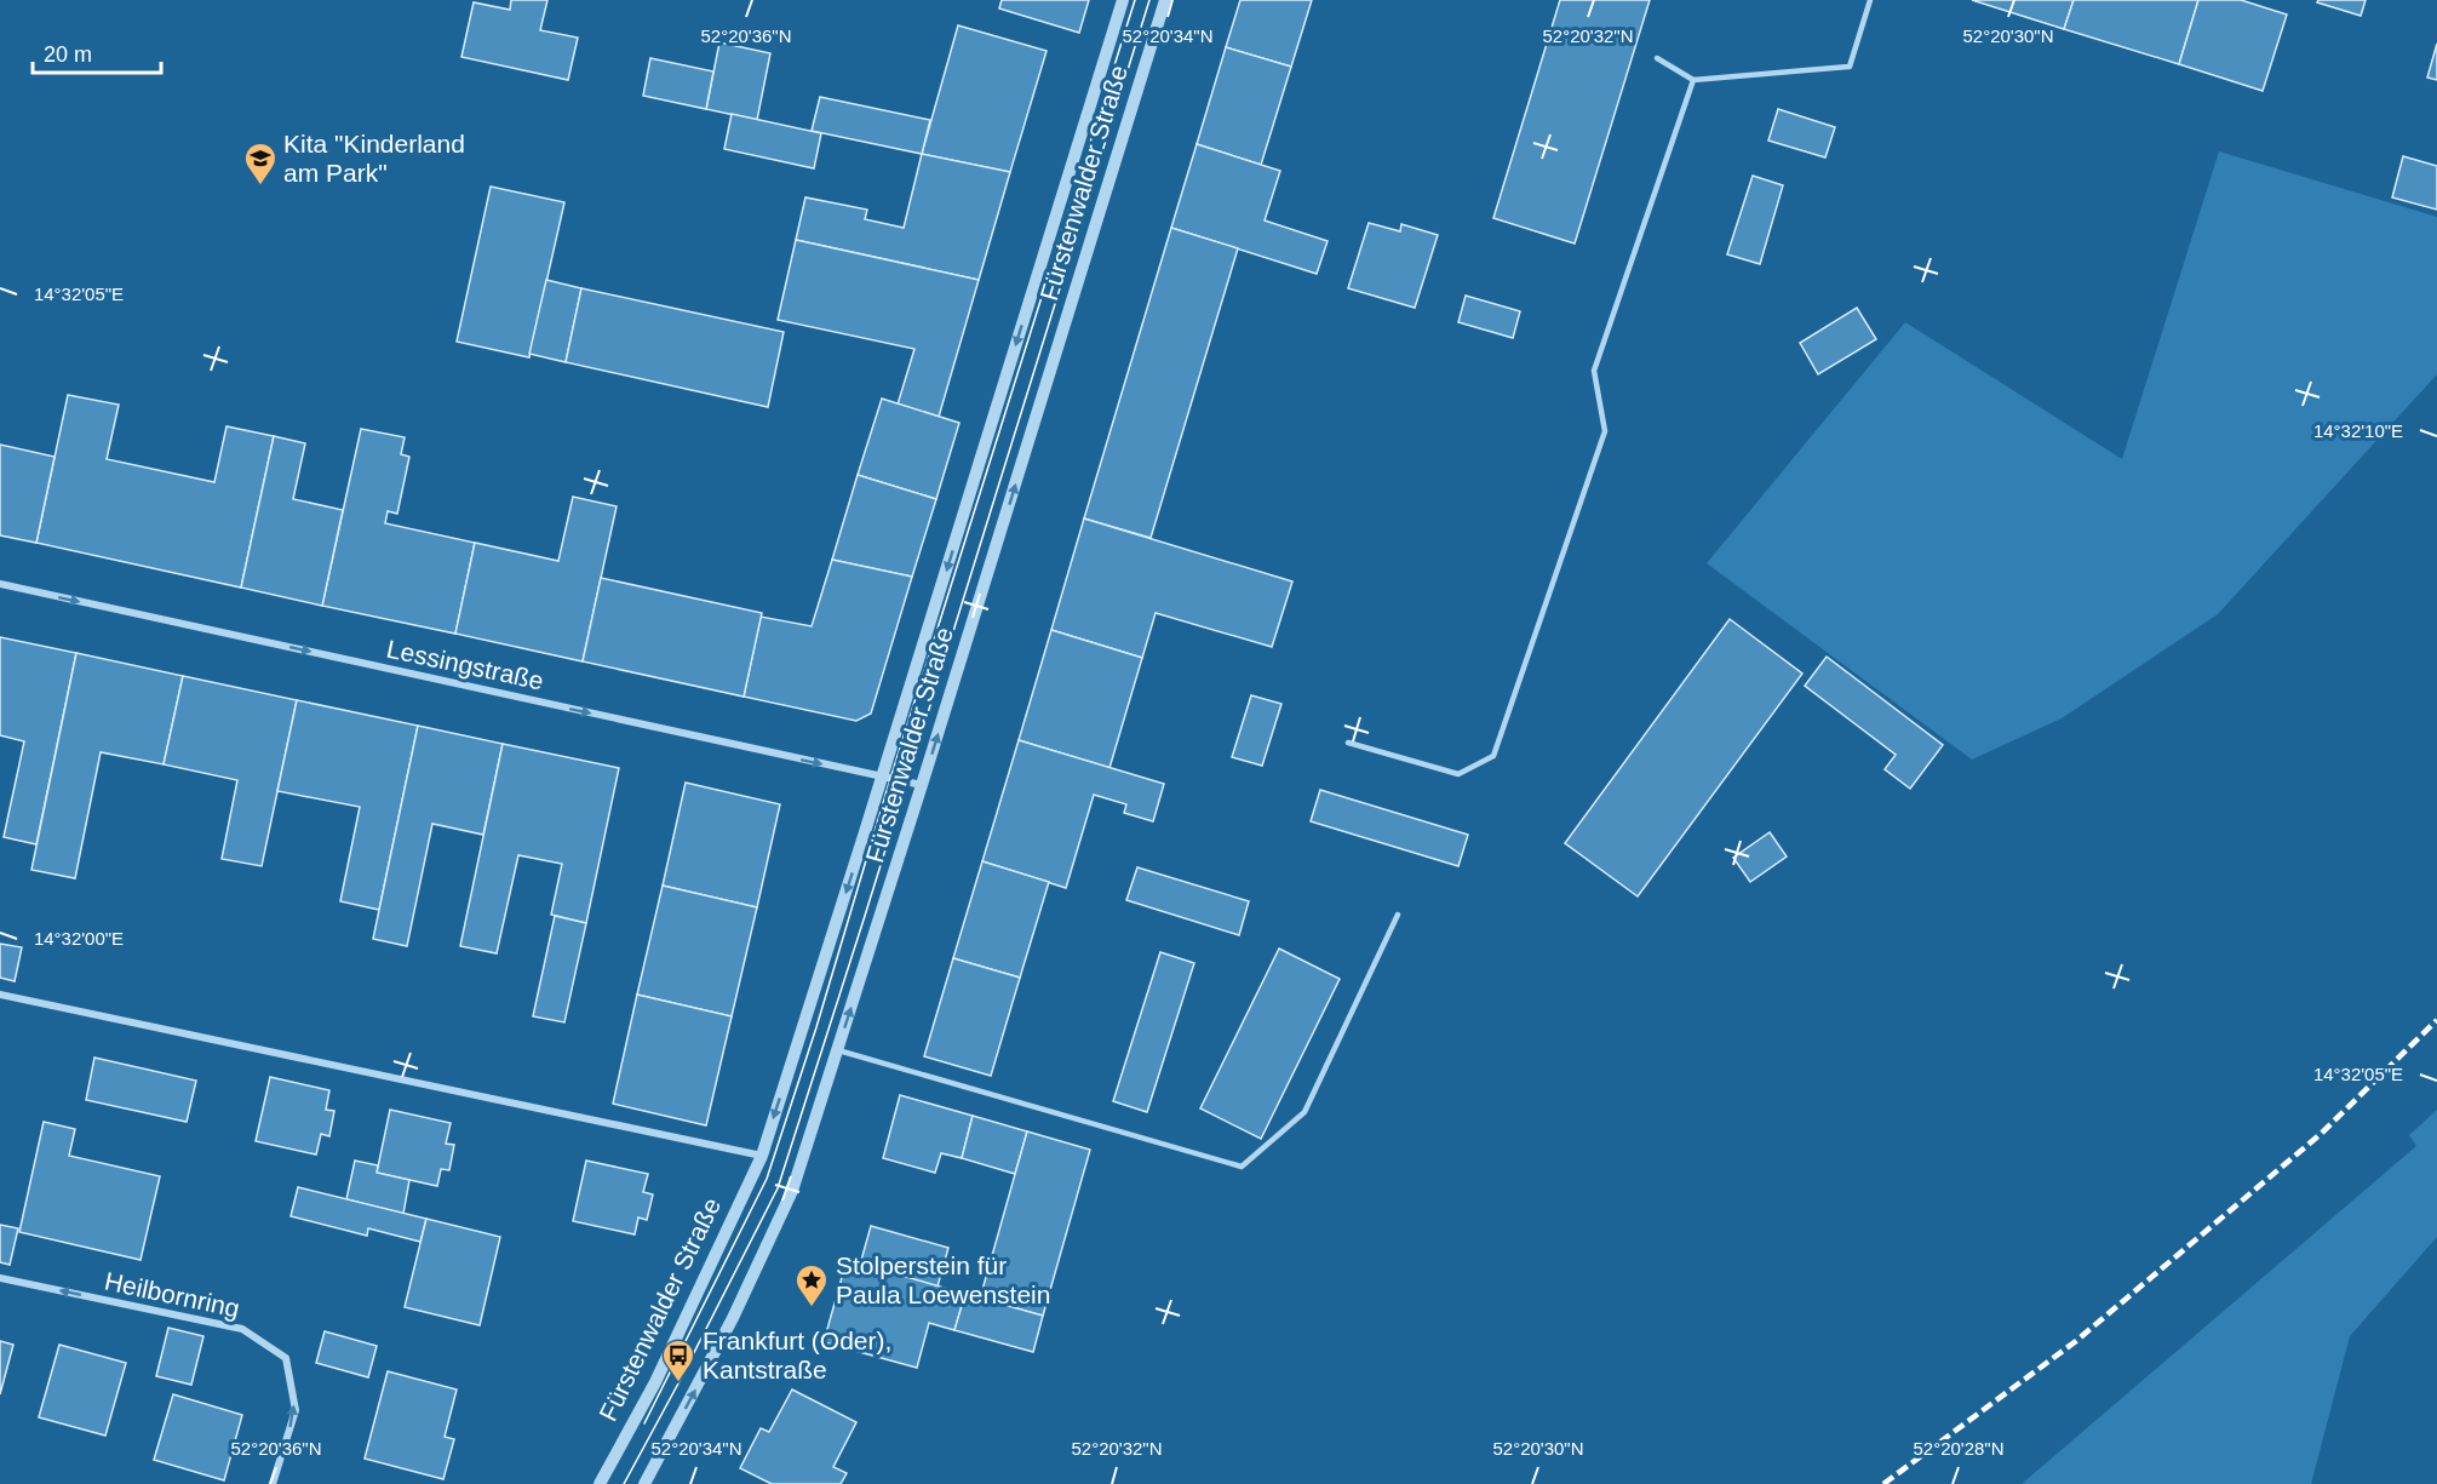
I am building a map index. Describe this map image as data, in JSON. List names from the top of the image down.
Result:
{
  "streets": {
    "street": ["Fürstenwalder Straße", "Lessingstraße", "Heilbornring"]
  },
  "crossings": [
    ["Fürstenwalder Straße", "Lessingstraße"]
  ],
  "one_way": ["Lessingstraße"],
  "places": {
    "school or university": ["Kita \"Kinderland am Park\""],
    "place": ["Stolperstein für Paula Loewenstein"],
    "bus stop": ["Frankfurt (Oder), Kantstraße"]
  },
  "scale_bar": "20 m",
  "coordinates": [
    "52°20'36\"N",
    "52°20'34\"N",
    "52°20'32\"N",
    "52°20'30\"N",
    "14°32'05\"E",
    "14°32'10\"E",
    "14°32'00\"E",
    "52°20'28\"N"
  ]
}
